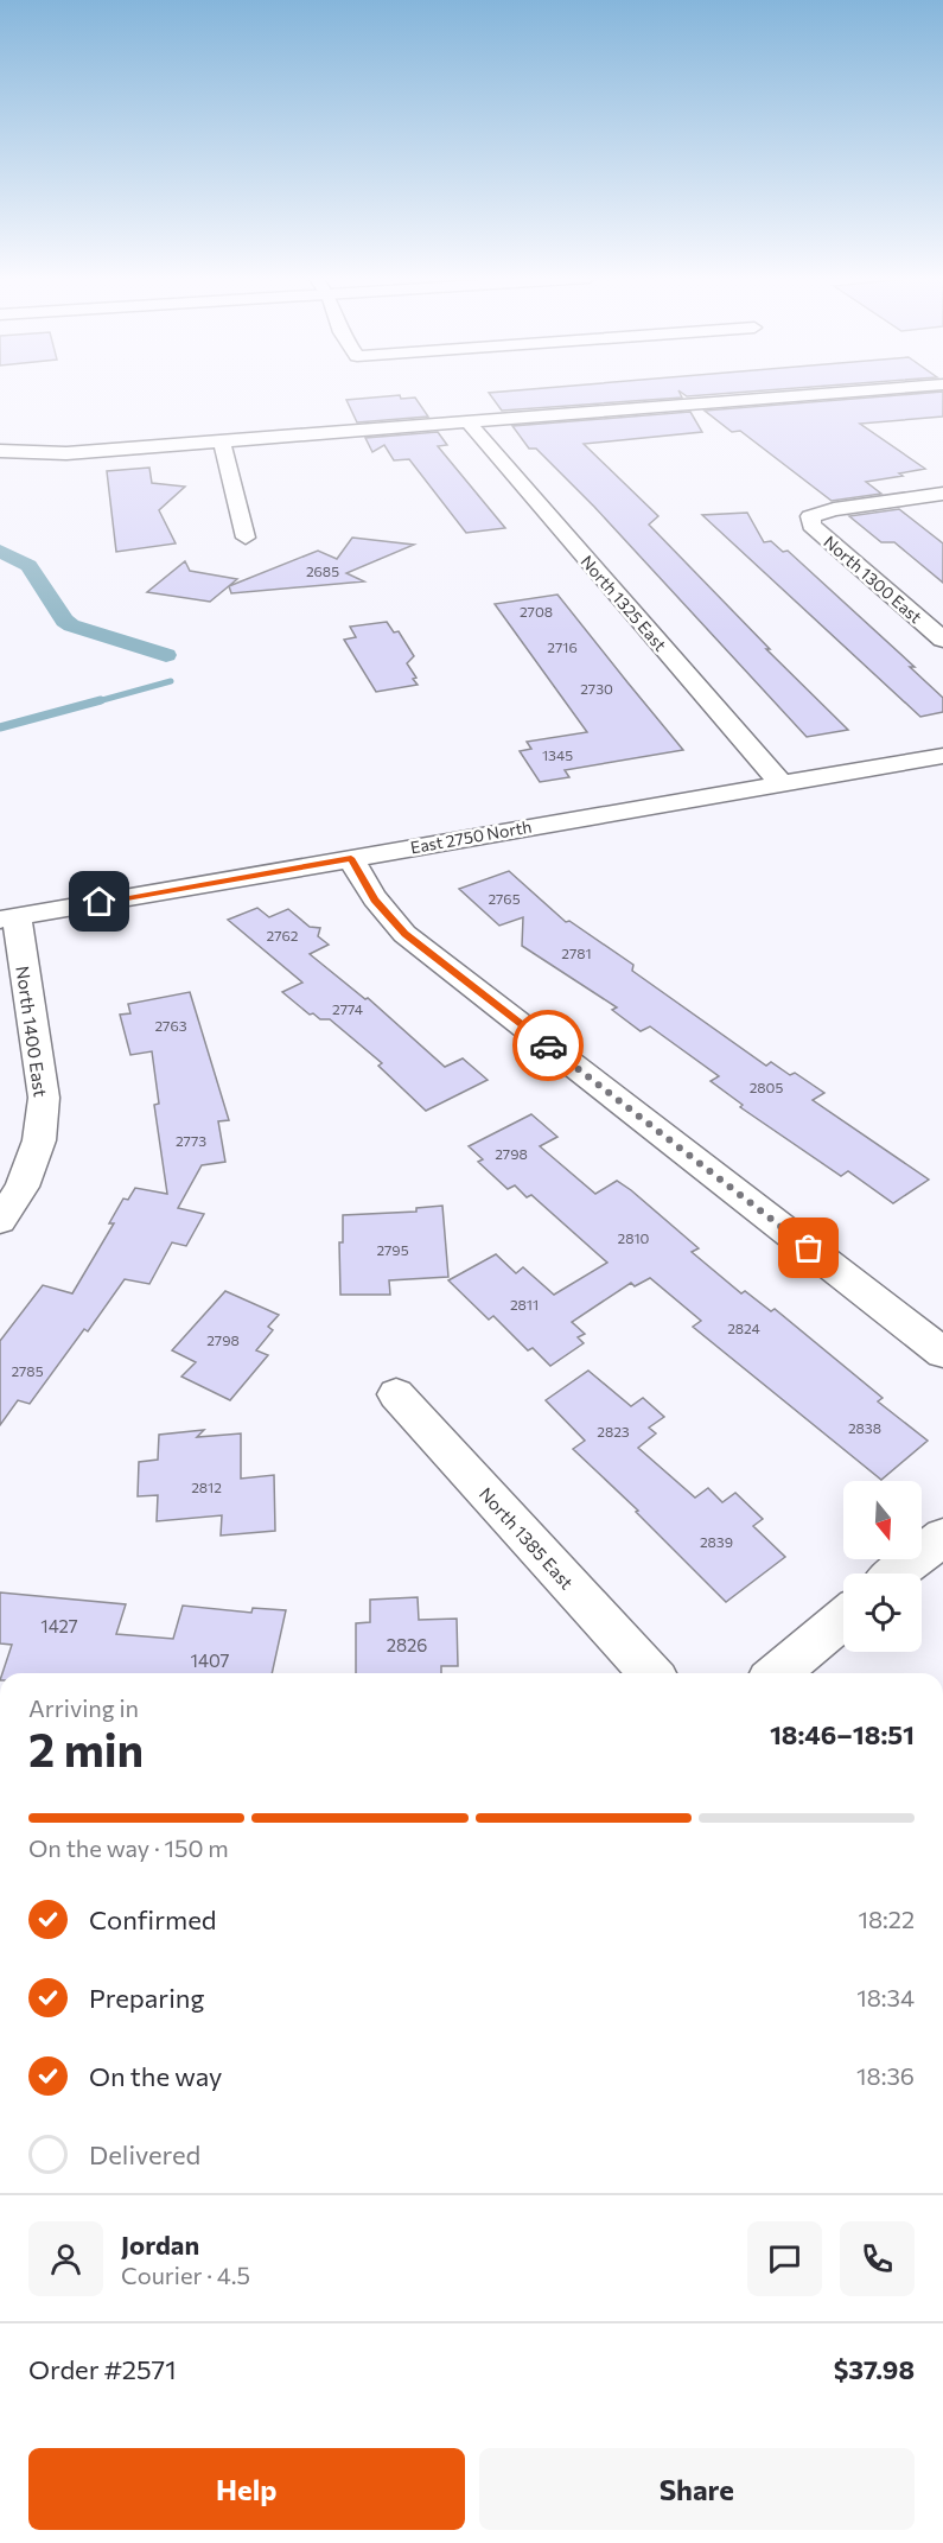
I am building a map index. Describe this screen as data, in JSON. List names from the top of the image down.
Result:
{
  "streets": {
    "street": [
      "North 1300 East",
      "North 1325 East",
      "East 2750 North",
      "North 1400 East",
      "North 1385 East"
    ]
  },
  "crossings": [
    ["North 1325 East", "East 2750 North"],
    ["East 2750 North", "North 1400 East"]
  ],
  "house_numbers": [
    "2685",
    "2708",
    "2716",
    "2730",
    "1345",
    "2765",
    "2762",
    "2781",
    "2774",
    "2763",
    "2805",
    "2773",
    "2798",
    "2810",
    "2795",
    "2811",
    "2824",
    "2798",
    "2785",
    "2838",
    "2823",
    "2812",
    "2839",
    "1427",
    "2826",
    "1407"
  ],
  "north": "bottom",
  "page": {
    "heading": ["2 min", "Arriving in", "18:46–18:51"],
    "panel": [
      "Jordan",
      "Courier · 4.5",
      "Order #2571",
      "$37.98"
    ],
    "bar": "On the way · 150 m",
    "list": [
      ["Confirmed", "18:22"],
      ["Preparing", "18:34"],
      ["On the way", "18:36"],
      "Delivered"
    ],
    "buttons": ["Help", "Share"]
  }
}
